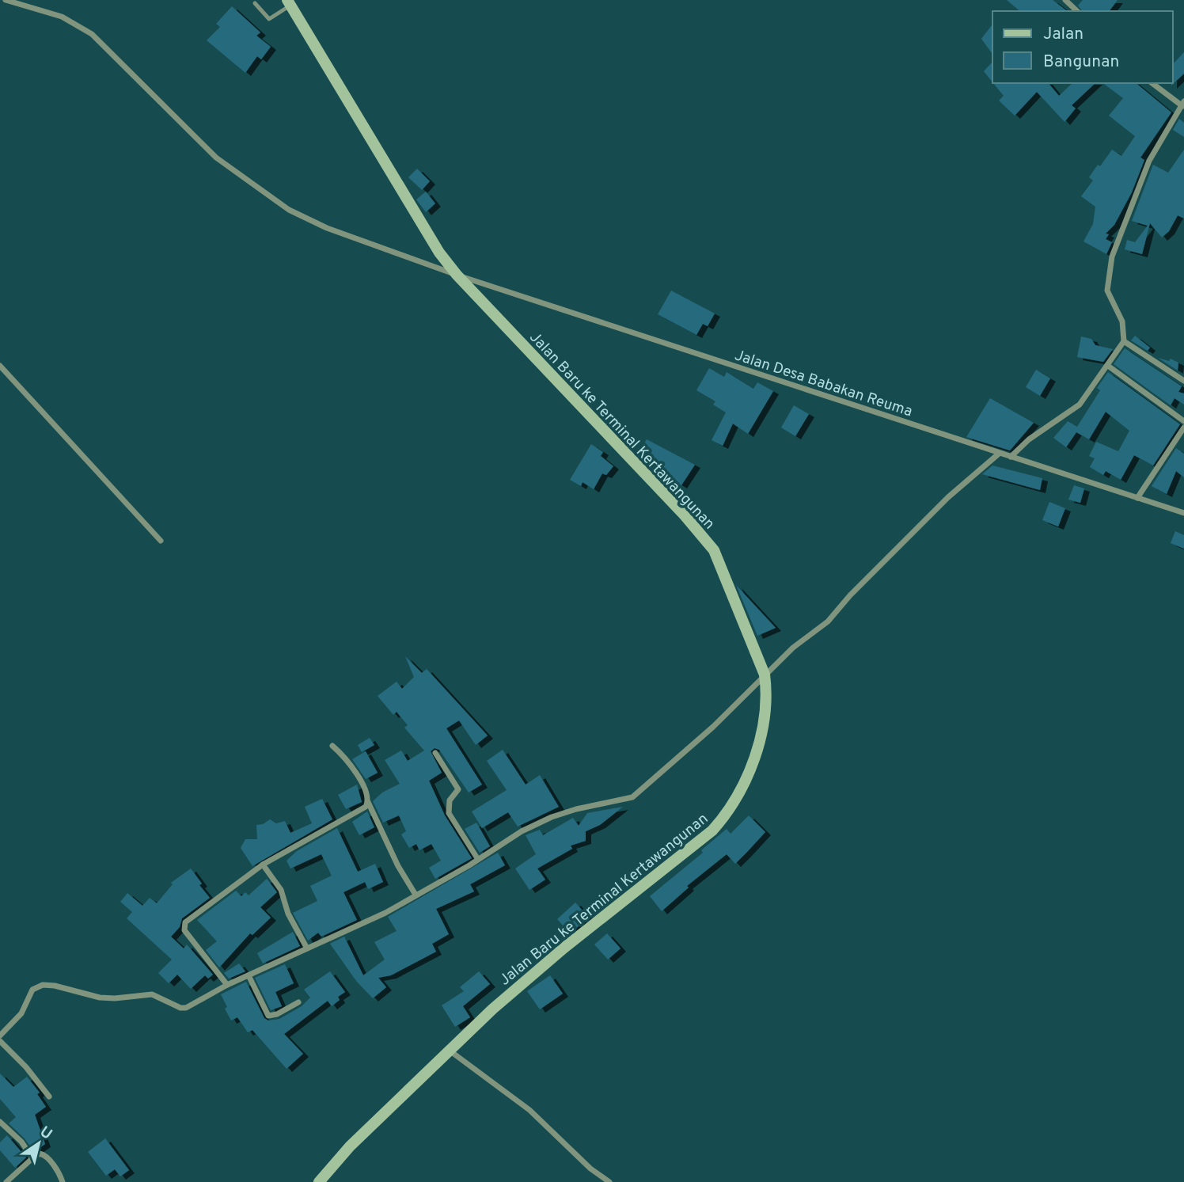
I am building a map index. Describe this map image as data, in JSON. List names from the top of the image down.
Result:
{
  "streets": {
    "main road": ["Jalan Baru ke Terminal Kertawangunan"],
    "street": ["Jalan Desa Babakan Reuma"]
  },
  "crossings": [
    ["Jalan Desa Babakan Reuma", "Jalan Baru ke Terminal Kertawangunan"]
  ],
  "legend": ["Jalan", "Bangunan"],
  "north": "top right"
}
